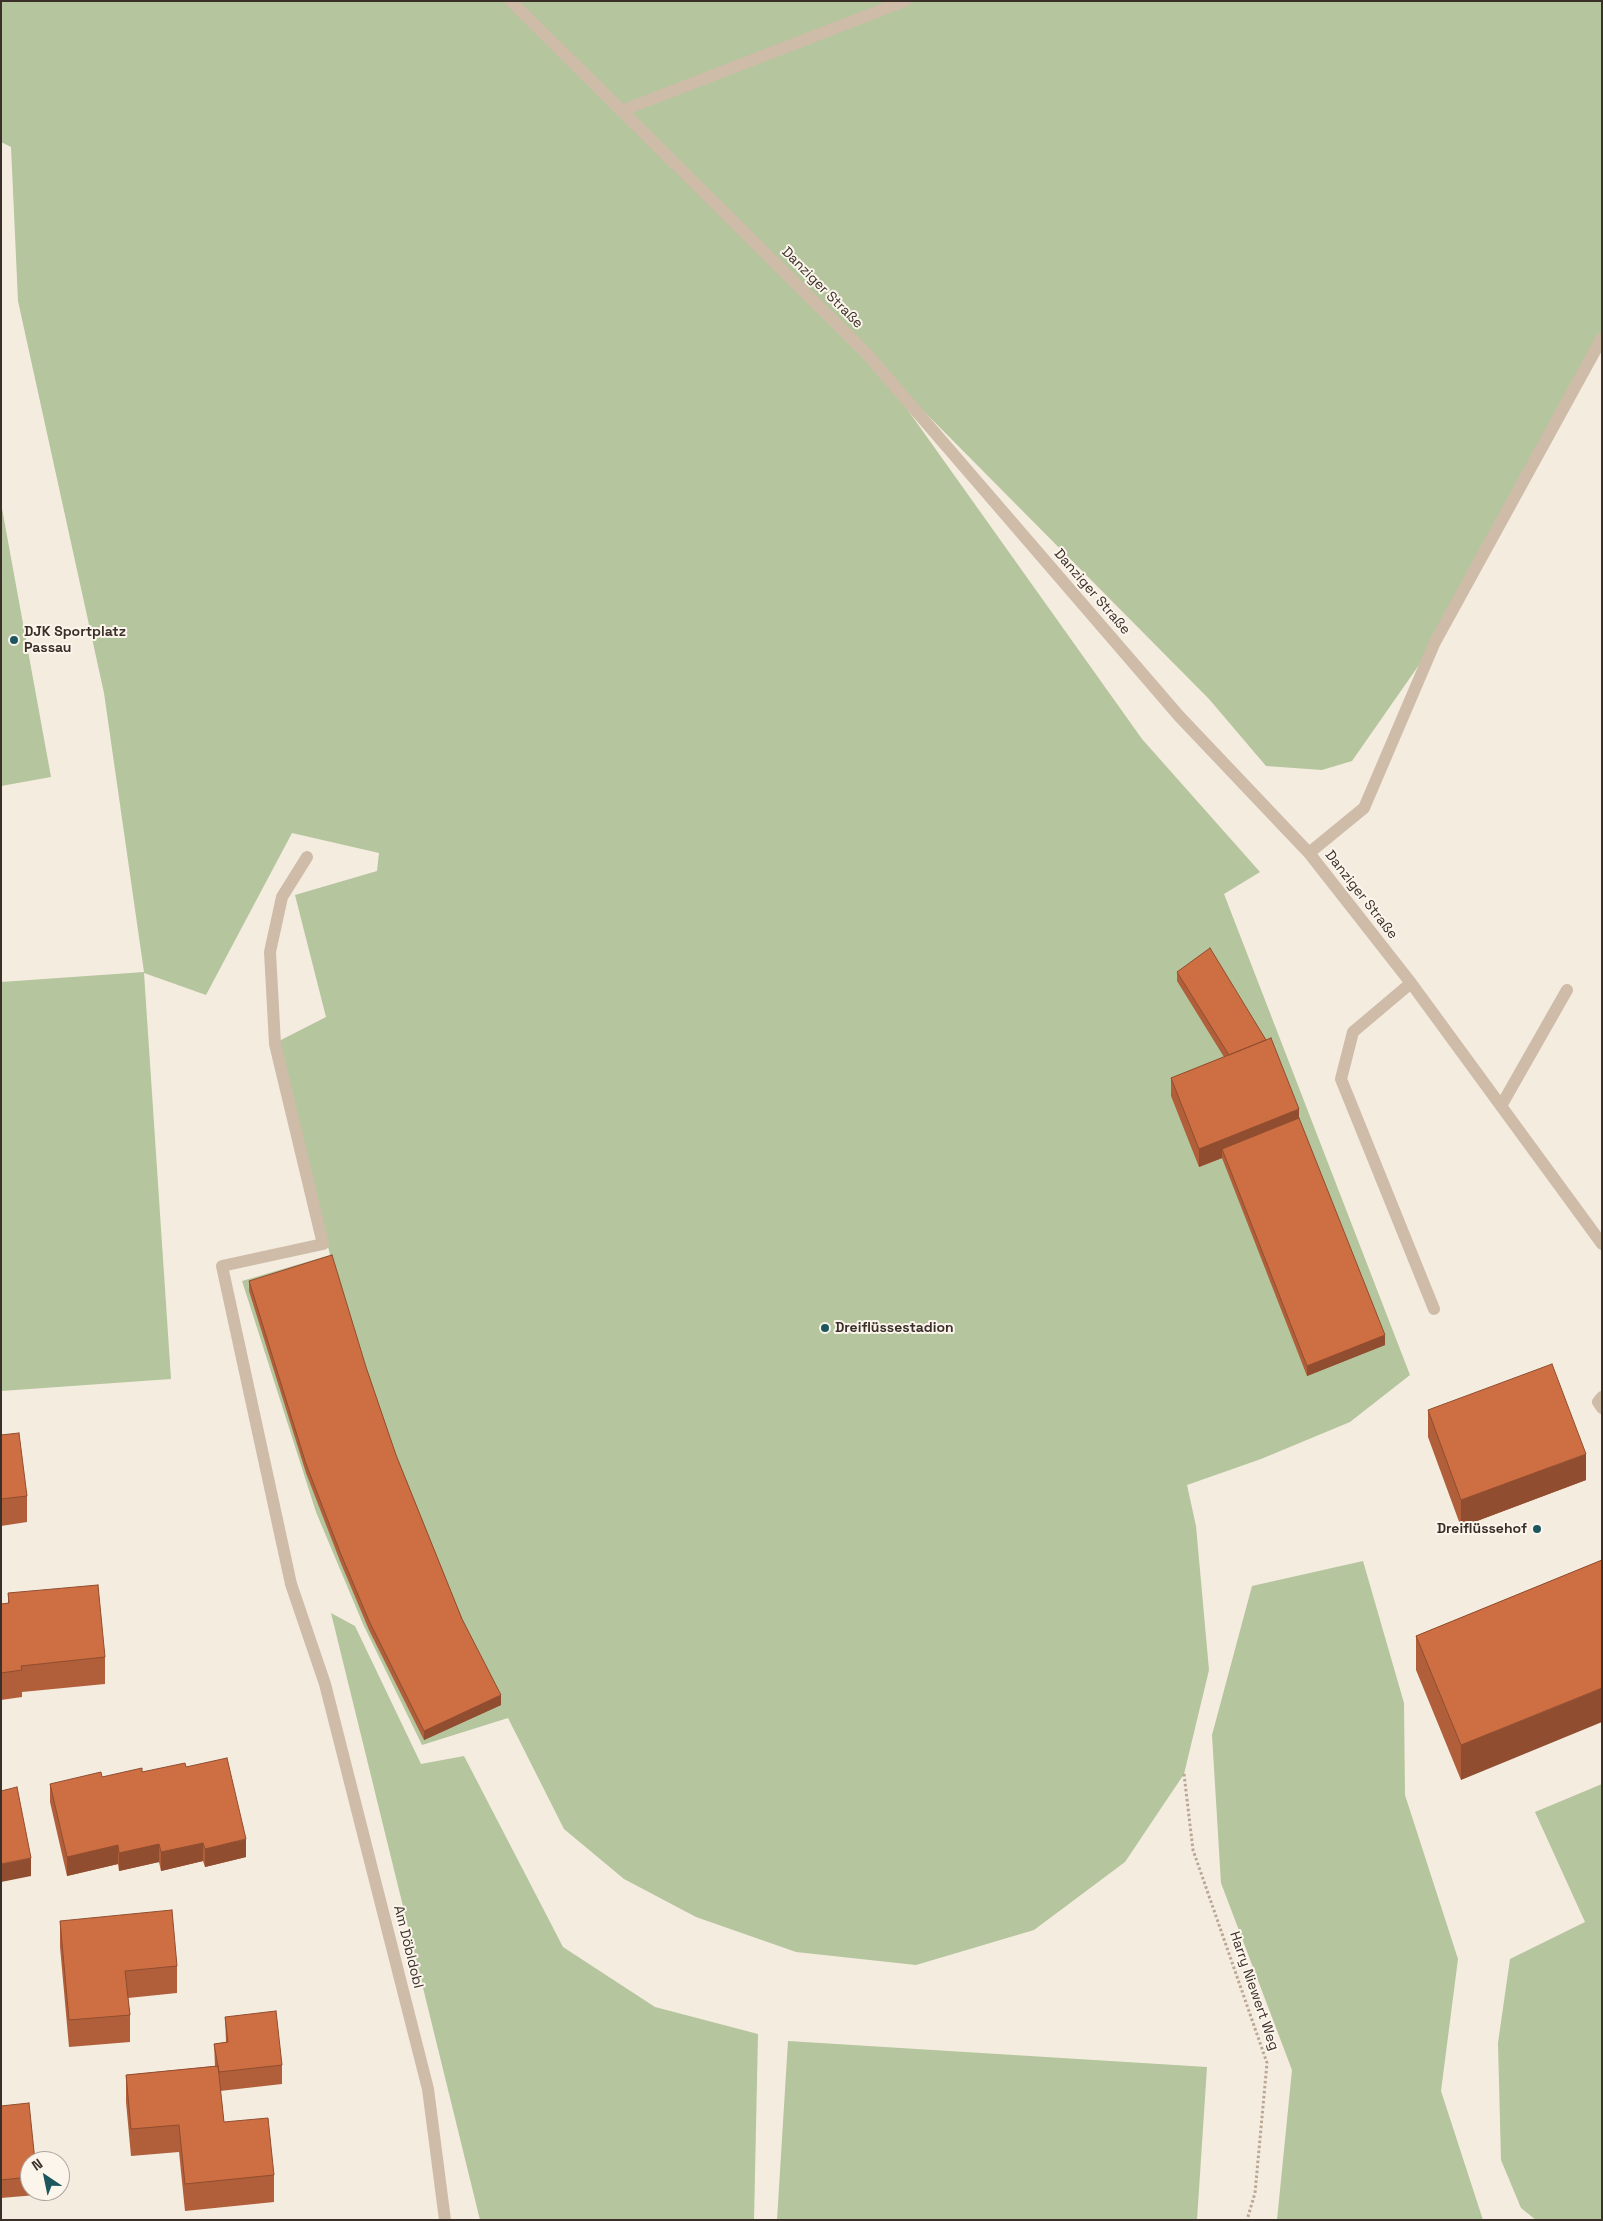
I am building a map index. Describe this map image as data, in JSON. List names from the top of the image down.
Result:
{
  "streets": {
    "street": ["Danziger Straße", "Am Döbldobl"],
    "path": ["Harry Niewert Weg"]
  },
  "places": ["DJK Sportplatz Passau", "Dreiflüssestadion", "Dreiflüssehof"],
  "north": "top left"
}
